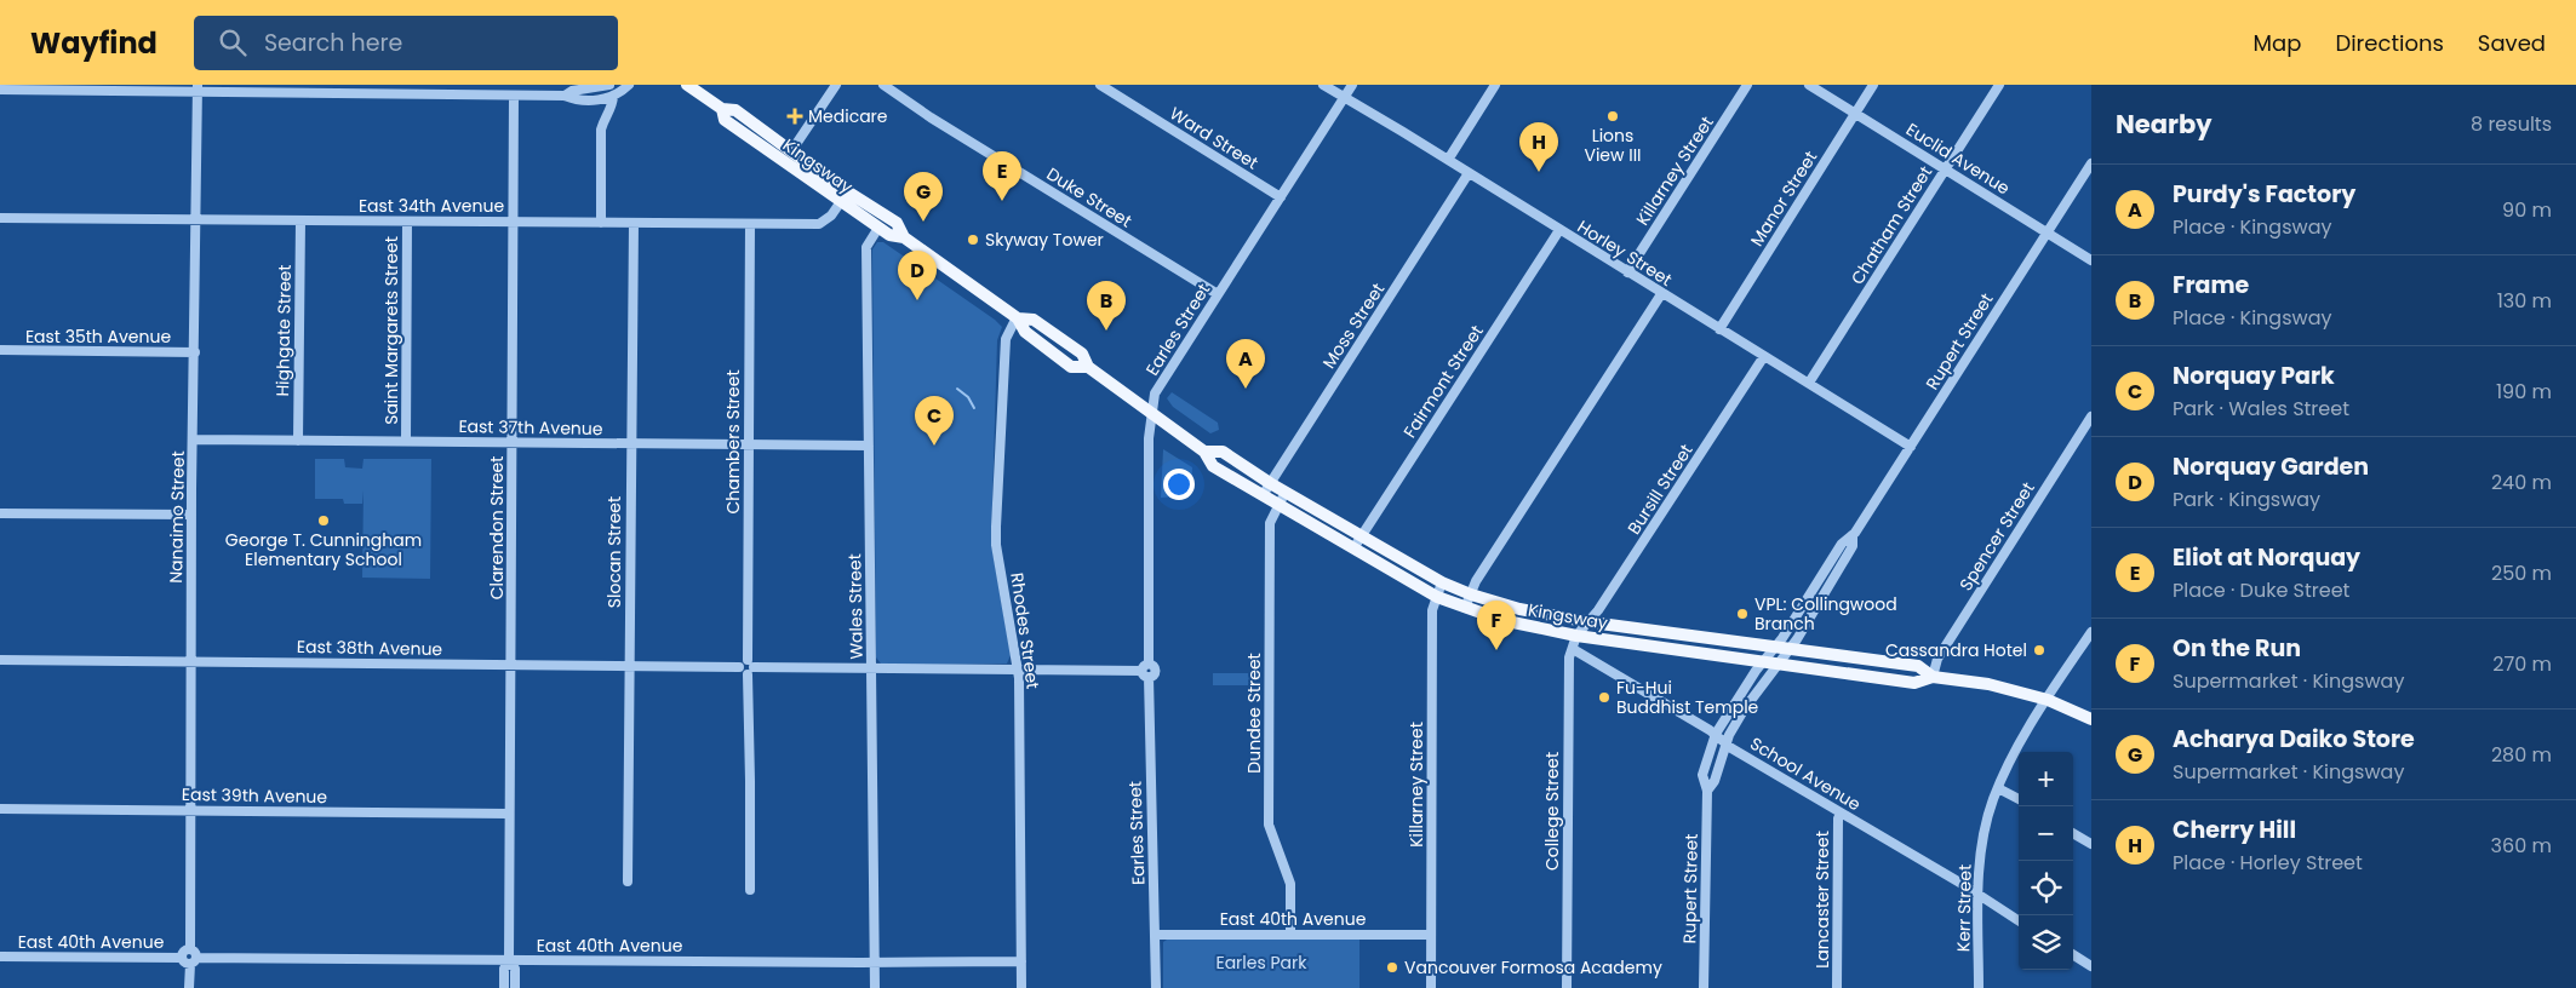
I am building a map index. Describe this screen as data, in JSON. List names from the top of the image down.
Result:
{
  "streets": {
    "main road": ["Kingsway"],
    "street": [
      "Ward Street",
      "Euclid Avenue",
      "Killarney Street",
      "Duke Street",
      "Manor Street",
      "East 34th Avenue",
      "Chatham Street",
      "Horley Street",
      "Moss Street",
      "Earles Street",
      "Highgate Street",
      "Saint Margarets Street",
      "East 35th Avenue",
      "Rupert Street",
      "Fairmont Street",
      "East 37th Avenue",
      "Chambers Street",
      "Bursill Street",
      "Nanaimo Street",
      "Clarendon Street",
      "Spencer Street",
      "Slocan Street",
      "Wales Street",
      "Rhodes Street",
      "East 38th Avenue",
      "Dundee Street",
      "School Avenue",
      "East 39th Avenue",
      "College Street",
      "Lancaster Street",
      "Kerr Street",
      "East 40th Avenue"
    ]
  },
  "crossings": [
    ["Ward Street", "Earles Street"],
    ["Euclid Avenue", "Manor Street"],
    ["Euclid Avenue", "Chatham Street"],
    ["Euclid Avenue", "Rupert Street"],
    ["Kingsway", "Killarney Street"],
    ["Kingsway", "East 34th Avenue"],
    ["Kingsway", "Moss Street"],
    ["Kingsway", "Earles Street"],
    ["Kingsway", "Rupert Street"],
    ["Kingsway", "Fairmont Street"],
    ["Kingsway", "Bursill Street"],
    ["Kingsway", "Spencer Street"],
    ["Kingsway", "Wales Street"],
    ["Kingsway", "Rhodes Street"],
    ["Kingsway", "Dundee Street"],
    ["Kingsway", "College Street"],
    ["Kingsway", "Kerr Street"],
    ["Killarney Street", "Horley Street"],
    ["Killarney Street", "East 40th Avenue"],
    ["Duke Street", "Earles Street"],
    ["Manor Street", "Horley Street"],
    ["East 34th Avenue", "Highgate Street"],
    ["East 34th Avenue", "Saint Margarets Street"],
    ["East 34th Avenue", "Chambers Street"],
    ["East 34th Avenue", "Nanaimo Street"],
    ["East 34th Avenue", "Clarendon Street"],
    ["East 34th Avenue", "Slocan Street"],
    ["Chatham Street", "Horley Street"],
    ["Horley Street", "Moss Street"],
    ["Horley Street", "Earles Street"],
    ["Horley Street", "Rupert Street"],
    ["Horley Street", "Fairmont Street"],
    ["Horley Street", "Bursill Street"],
    ["Earles Street", "East 40th Avenue"],
    ["Highgate Street", "East 37th Avenue"],
    ["Saint Margarets Street", "East 37th Avenue"],
    ["East 35th Avenue", "Nanaimo Street"],
    ["Rupert Street", "School Avenue"],
    ["East 37th Avenue", "Chambers Street"],
    ["East 37th Avenue", "Nanaimo Street"],
    ["East 37th Avenue", "Clarendon Street"],
    ["East 37th Avenue", "Slocan Street"],
    ["East 37th Avenue", "Wales Street"],
    ["Chambers Street", "East 38th Avenue"],
    ["Bursill Street", "College Street"],
    ["Nanaimo Street", "East 38th Avenue"],
    ["Nanaimo Street", "East 39th Avenue"],
    ["Nanaimo Street", "East 40th Avenue"],
    ["Clarendon Street", "East 38th Avenue"],
    ["Clarendon Street", "East 39th Avenue"],
    ["Clarendon Street", "East 40th Avenue"],
    ["Slocan Street", "East 38th Avenue"],
    ["Wales Street", "East 40th Avenue"],
    ["Rhodes Street", "East 40th Avenue"],
    ["Dundee Street", "East 40th Avenue"],
    ["School Avenue", "College Street"],
    ["School Avenue", "Lancaster Street"],
    ["School Avenue", "Kerr Street"]
  ],
  "parks": ["Earles Park"],
  "places": {
    "health": ["Medicare"],
    "other": [
      "Lions View III",
      "Skyway Tower",
      "George T. Cunningham Elementary School",
      "VPL: Collingwood Branch",
      "Cassandra Hotel",
      "Fu-Hui Buddhist Temple",
      "Vancouver Formosa Academy"
    ]
  },
  "page": {
    "header": "Wayfind",
    "search": "Search here",
    "nav": ["Map", "Directions", "Saved"],
    "heading": ["Nearby", "8 results"],
    "pins": [
      "H",
      "E",
      "G",
      "D",
      "B",
      "A",
      "C",
      "F"
    ],
    "list": [
      {
        "mark": "A",
        "name": "Purdy's Factory",
        "note": "Place · Kingsway",
        "value": "90 m"
      },
      {
        "mark": "B",
        "name": "Frame",
        "note": "Place · Kingsway",
        "value": "130 m"
      },
      {
        "mark": "C",
        "name": "Norquay Park",
        "note": "Park · Wales Street",
        "value": "190 m"
      },
      {
        "mark": "D",
        "name": "Norquay Garden",
        "note": "Park · Kingsway",
        "value": "240 m"
      },
      {
        "mark": "E",
        "name": "Eliot at Norquay",
        "note": "Place · Duke Street",
        "value": "250 m"
      },
      {
        "mark": "F",
        "name": "On the Run",
        "note": "Supermarket · Kingsway",
        "value": "270 m"
      },
      {
        "mark": "G",
        "name": "Acharya Daiko Store",
        "note": "Supermarket · Kingsway",
        "value": "280 m"
      },
      {
        "mark": "H",
        "name": "Cherry Hill",
        "note": "Place · Horley Street",
        "value": "360 m"
      }
    ],
    "map_buttons": ["+", "−"]
  }
}
